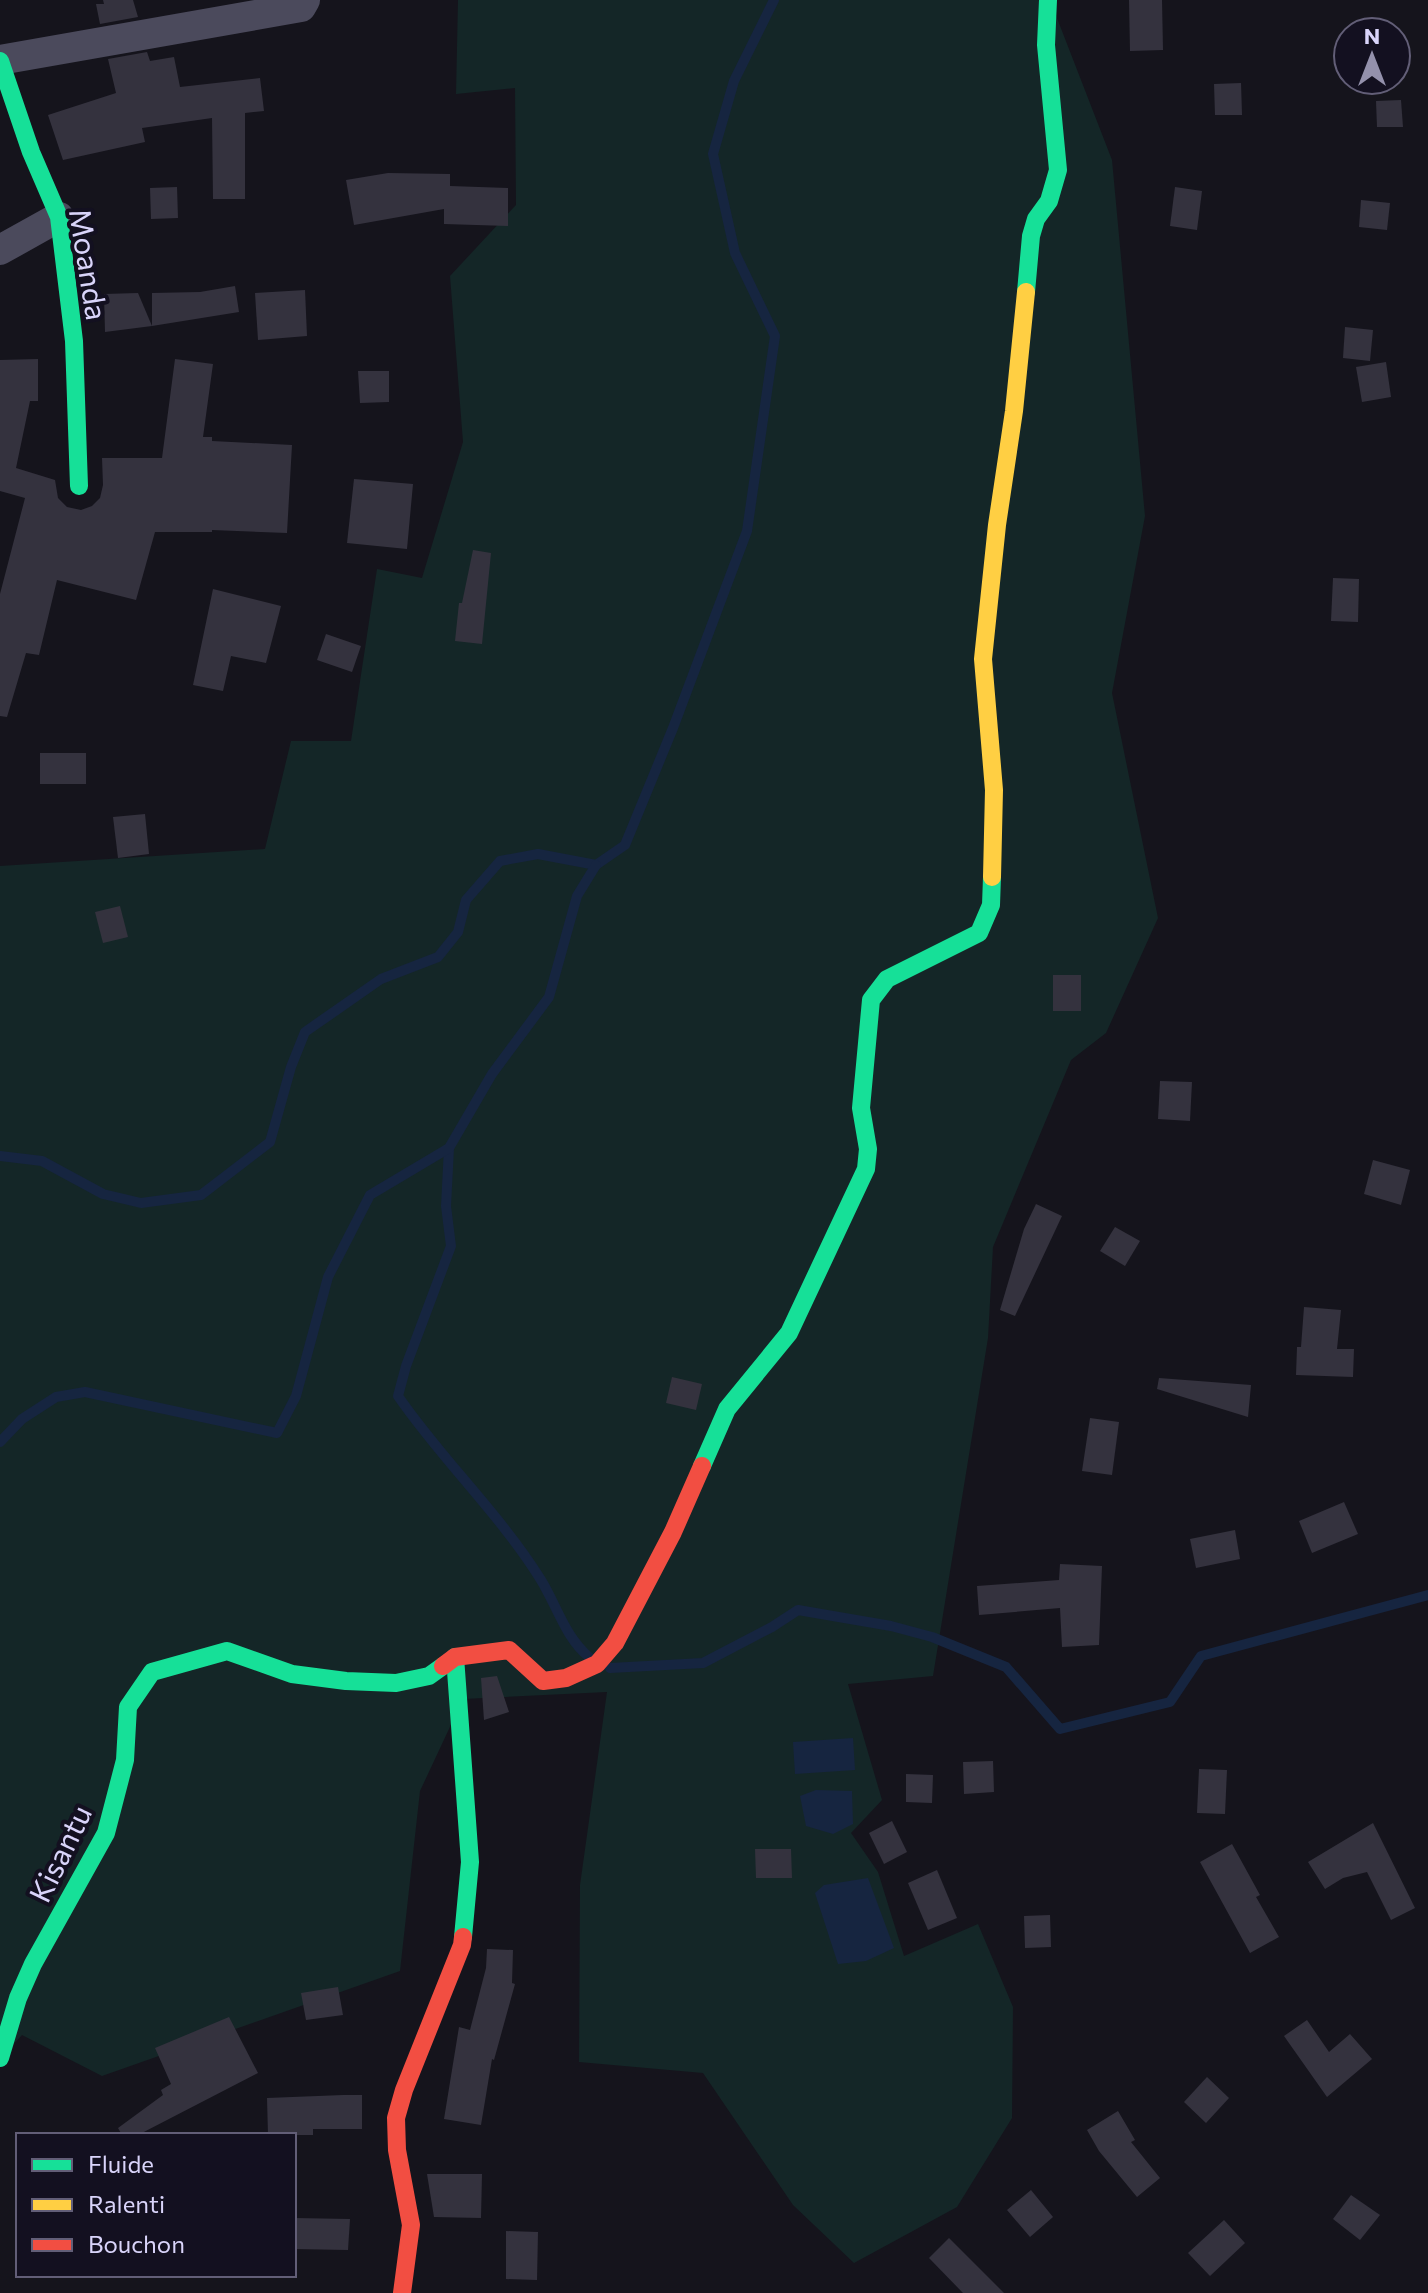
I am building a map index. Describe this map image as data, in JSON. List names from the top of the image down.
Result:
{
  "streets": {
    "street": ["Moanda", "Kisantu"]
  },
  "legend": ["Fluide", "Ralenti", "Bouchon"],
  "north": "top"
}
